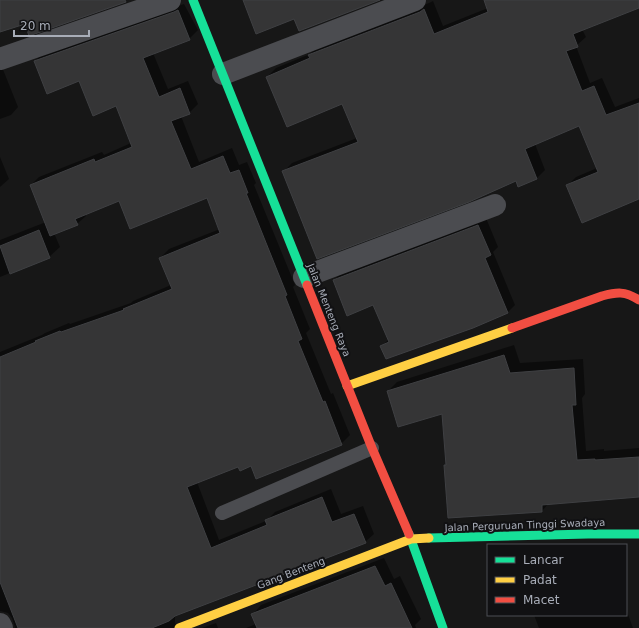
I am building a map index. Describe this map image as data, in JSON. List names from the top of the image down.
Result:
{
  "streets": {
    "street": ["Jalan Menteng Raya", "Jalan Perguruan Tinggi Swadaya", "Gang Benteng"]
  },
  "crossings": [
    ["Jalan Menteng Raya", "Jalan Perguruan Tinggi Swadaya"],
    ["Jalan Menteng Raya", "Gang Benteng"],
    ["Jalan Perguruan Tinggi Swadaya", "Gang Benteng"]
  ],
  "legend": ["Lancar", "Padat", "Macet"],
  "scale_bar": "20 m"
}
